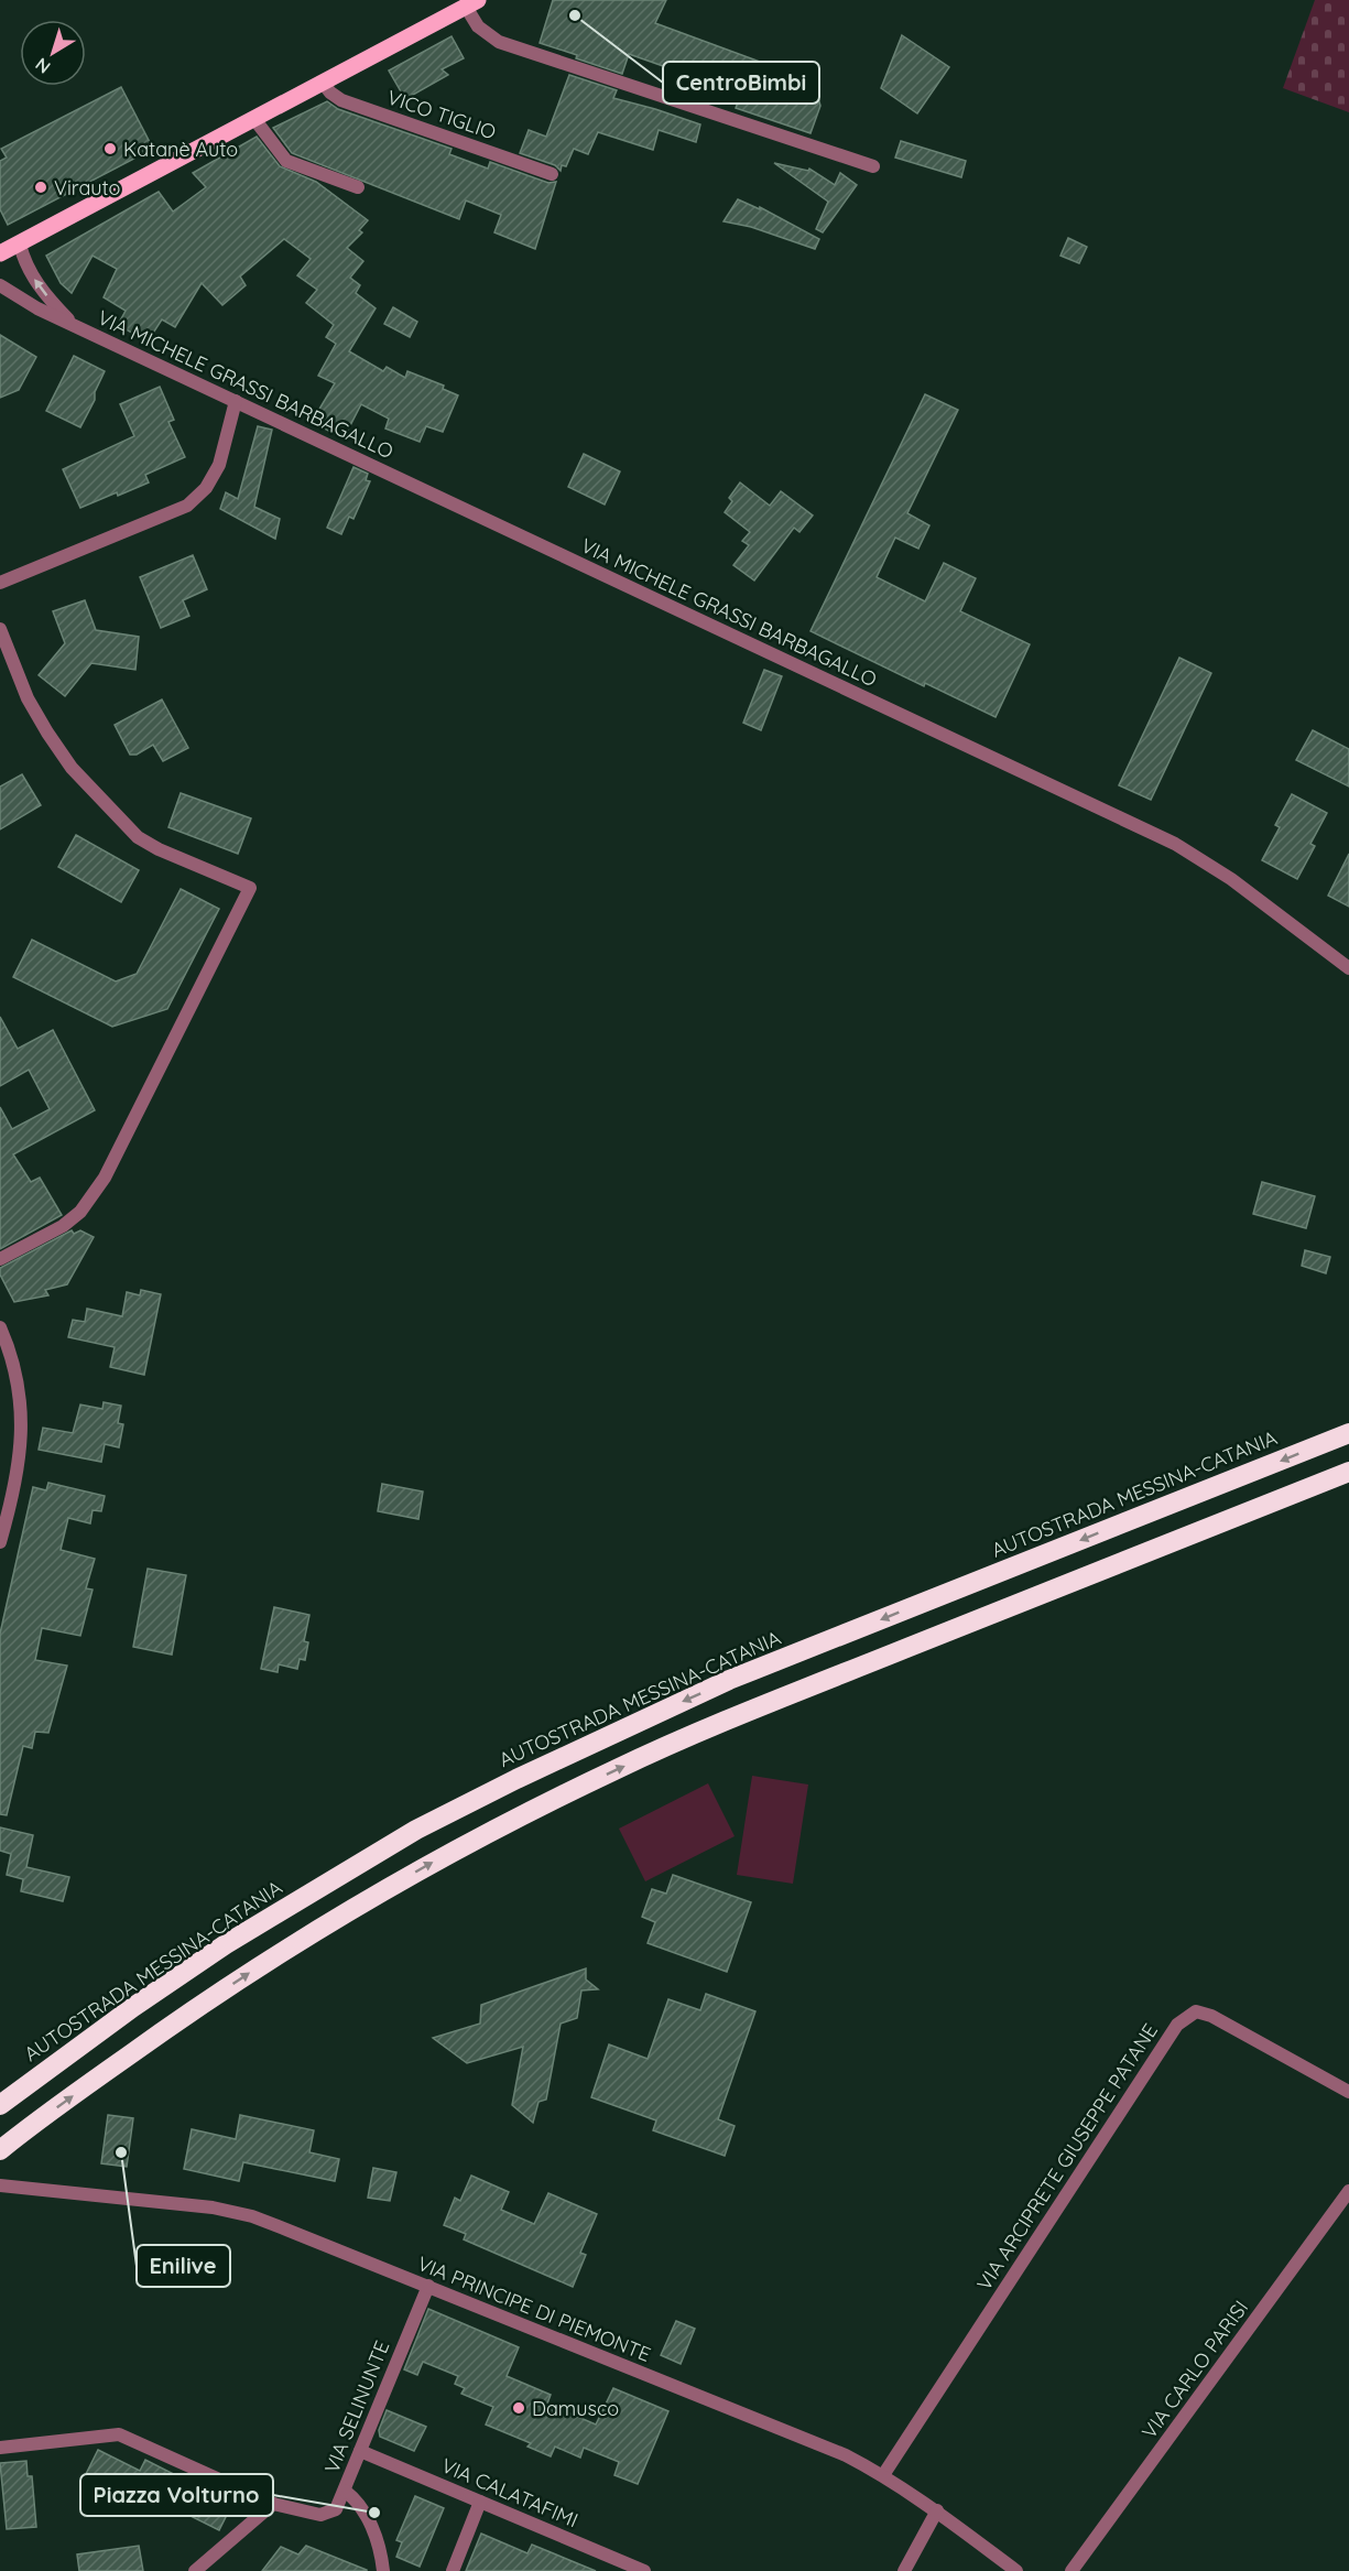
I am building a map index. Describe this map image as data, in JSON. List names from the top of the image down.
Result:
{
  "streets": {
    "highway": ["AUTOSTRADA MESSINA-CATANIA"],
    "street": [
      "VICO TIGLIO",
      "VIA MICHELE GRASSI BARBAGALLO",
      "VIA ARCIPRETE GIUSEPPE PATANE",
      "VIA PRINCIPE DI PIEMONTE",
      "VIA CARLO PARISI",
      "VIA SELINUNTE",
      "VIA CALATAFIMI"
    ]
  },
  "crossings": [
    ["VIA ARCIPRETE GIUSEPPE PATANE", "VIA PRINCIPE DI PIEMONTE"],
    ["VIA PRINCIPE DI PIEMONTE", "VIA SELINUNTE"],
    ["VIA SELINUNTE", "VIA CALATAFIMI"]
  ],
  "places": [
    "CentroBimbi",
    "Katanè Auto",
    "Virauto",
    "Enilive",
    "Damusco",
    "Piazza Volturno"
  ],
  "north": "bottom left"
}
